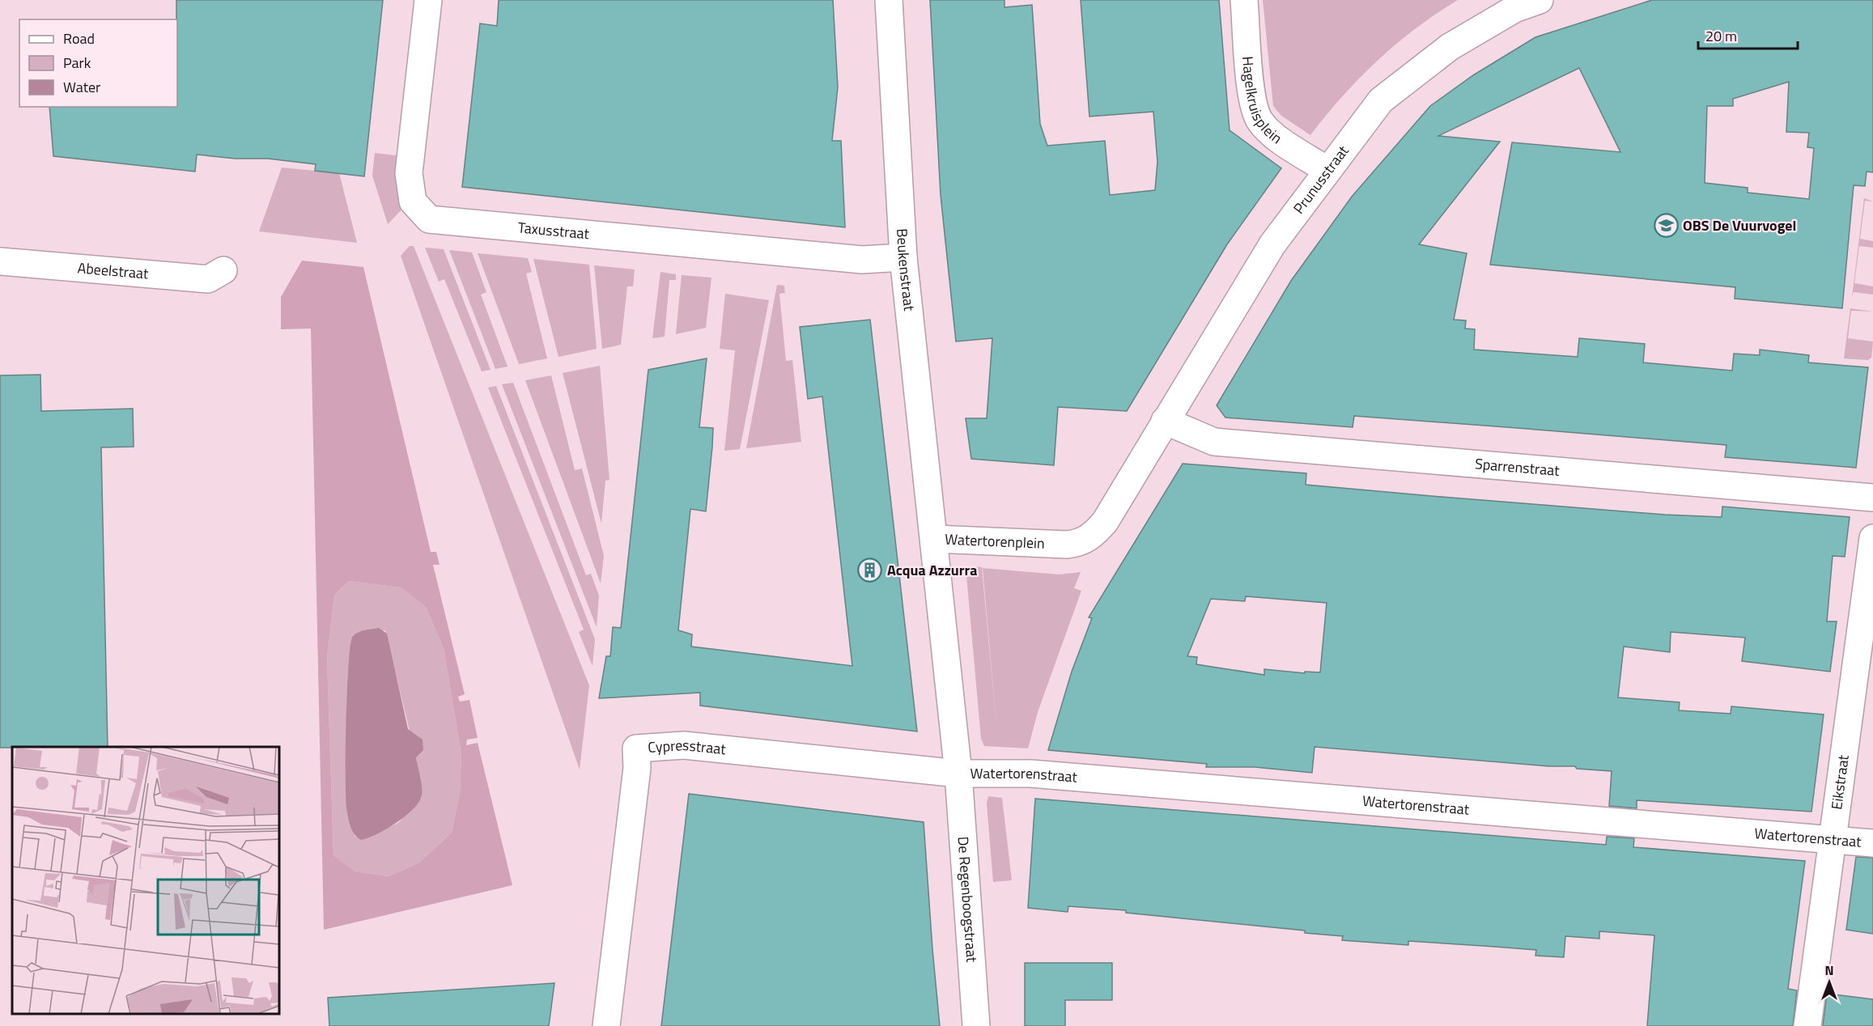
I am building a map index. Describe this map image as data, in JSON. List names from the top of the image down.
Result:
{
  "streets": {
    "street": [
      "Hagelkruisplein",
      "Prunusstraat",
      "Taxusstraat",
      "Abeelstraat",
      "Beukenstraat",
      "Sparrenstraat",
      "Watertorenplein",
      "Cypresstraat",
      "Watertorenstraat",
      "Eikstraat",
      "De Regenboogstraat"
    ]
  },
  "crossings": [
    ["Hagelkruisplein", "Prunusstraat"],
    ["Prunusstraat", "Sparrenstraat"],
    ["Prunusstraat", "Watertorenplein"],
    ["Taxusstraat", "Beukenstraat"],
    ["Beukenstraat", "Watertorenplein"],
    ["Sparrenstraat", "Watertorenplein"],
    ["Watertorenplein", "Cypresstraat"],
    ["Watertorenplein", "Watertorenstraat"],
    ["Watertorenplein", "De Regenboogstraat"],
    ["Cypresstraat", "Watertorenstraat"],
    ["Cypresstraat", "De Regenboogstraat"],
    ["Watertorenstraat", "Eikstraat"],
    ["Watertorenstraat", "De Regenboogstraat"]
  ],
  "places": {
    "school or university": ["OBS De Vuurvogel"],
    "building": ["Acqua Azzurra"]
  },
  "legend": ["Road", "Park", "Water"],
  "scale_bar": "20 m",
  "north": "top"
}
